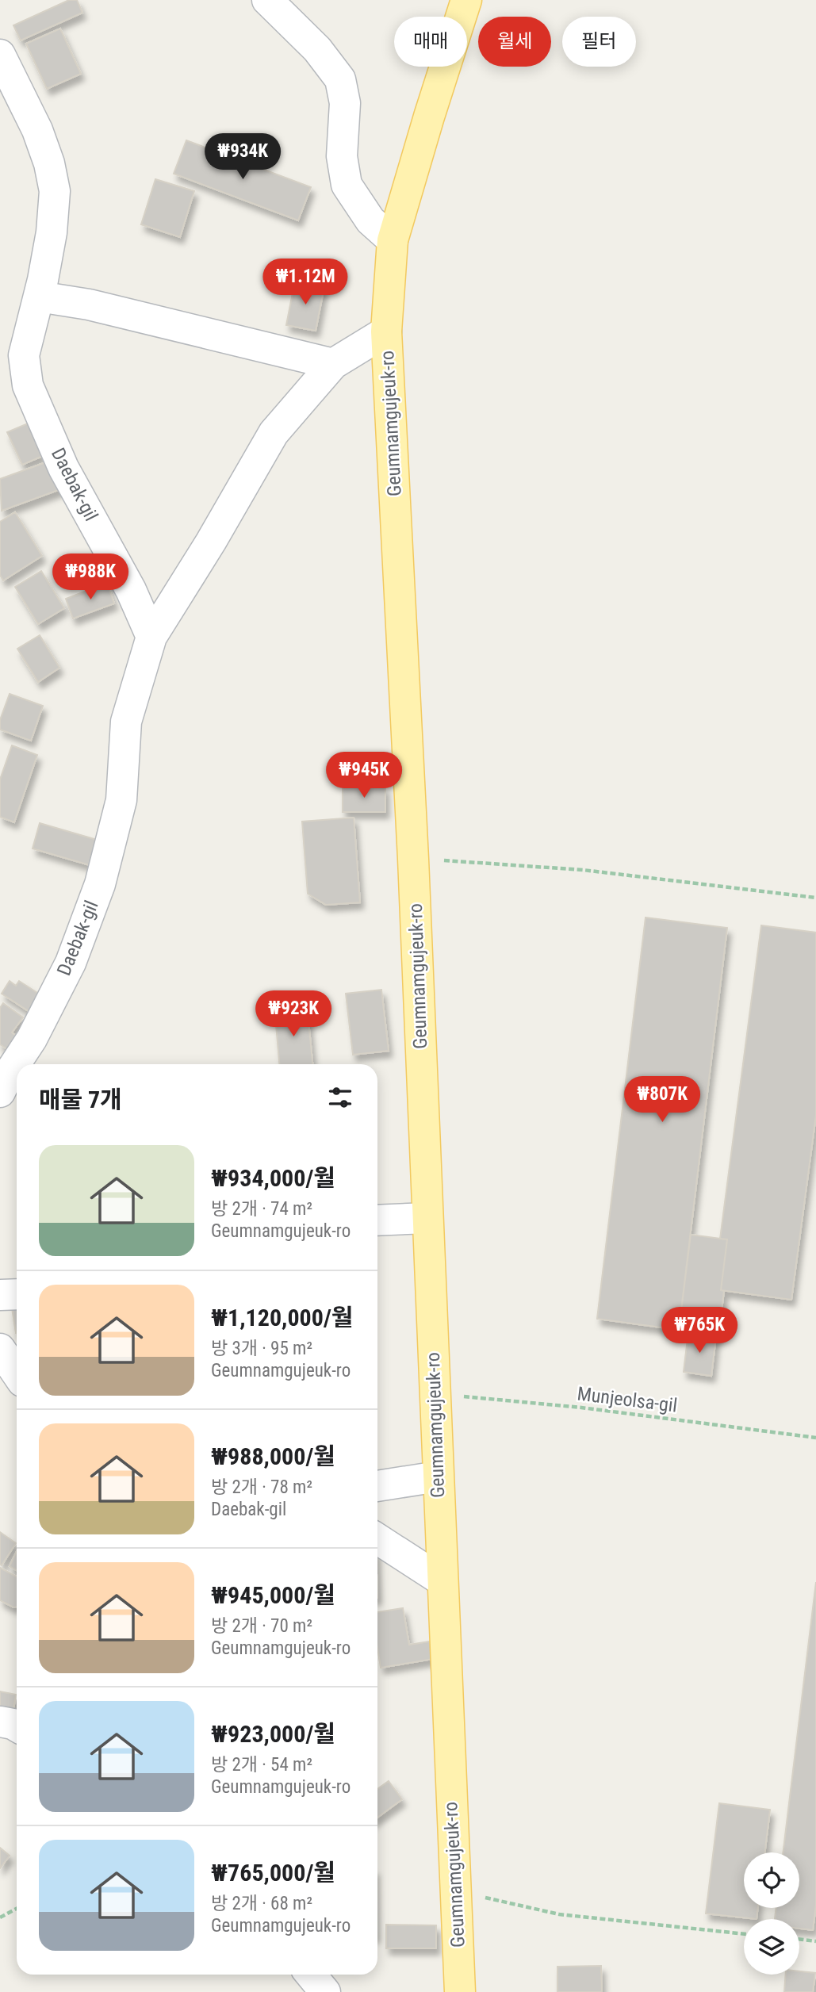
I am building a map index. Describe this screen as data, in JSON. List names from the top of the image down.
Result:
{
  "streets": {
    "main road": ["Geumnamgujeuk-ro"],
    "street": ["Daebak-gil"],
    "path": ["Munjeolsa-gil"]
  },
  "crossings": [
    ["Geumnamgujeuk-ro", "Munjeolsa-gil"]
  ],
  "page": {
    "chip": ["매매", "월세", "필터"],
    "price": [
      "₩934K",
      "₩1.12M",
      "₩988K",
      "₩945K",
      "₩923K",
      "₩807K",
      "₩765K"
    ],
    "heading": "매물 7개",
    "list": [
      {
        "name": "₩934,000/월",
        "note": "방 2개 · 74 m² · Geumnamgujeuk-ro"
      },
      {
        "name": "₩1,120,000/월",
        "note": "방 3개 · 95 m² · Geumnamgujeuk-ro"
      },
      {
        "name": "₩988,000/월",
        "note": "방 2개 · 78 m² · Daebak-gil"
      },
      {
        "name": "₩945,000/월",
        "note": "방 2개 · 70 m² · Geumnamgujeuk-ro"
      },
      {
        "name": "₩923,000/월",
        "note": "방 2개 · 54 m² · Geumnamgujeuk-ro"
      },
      {
        "name": "₩765,000/월",
        "note": "방 2개 · 68 m² · Geumnamgujeuk-ro"
      }
    ]
  }
}
